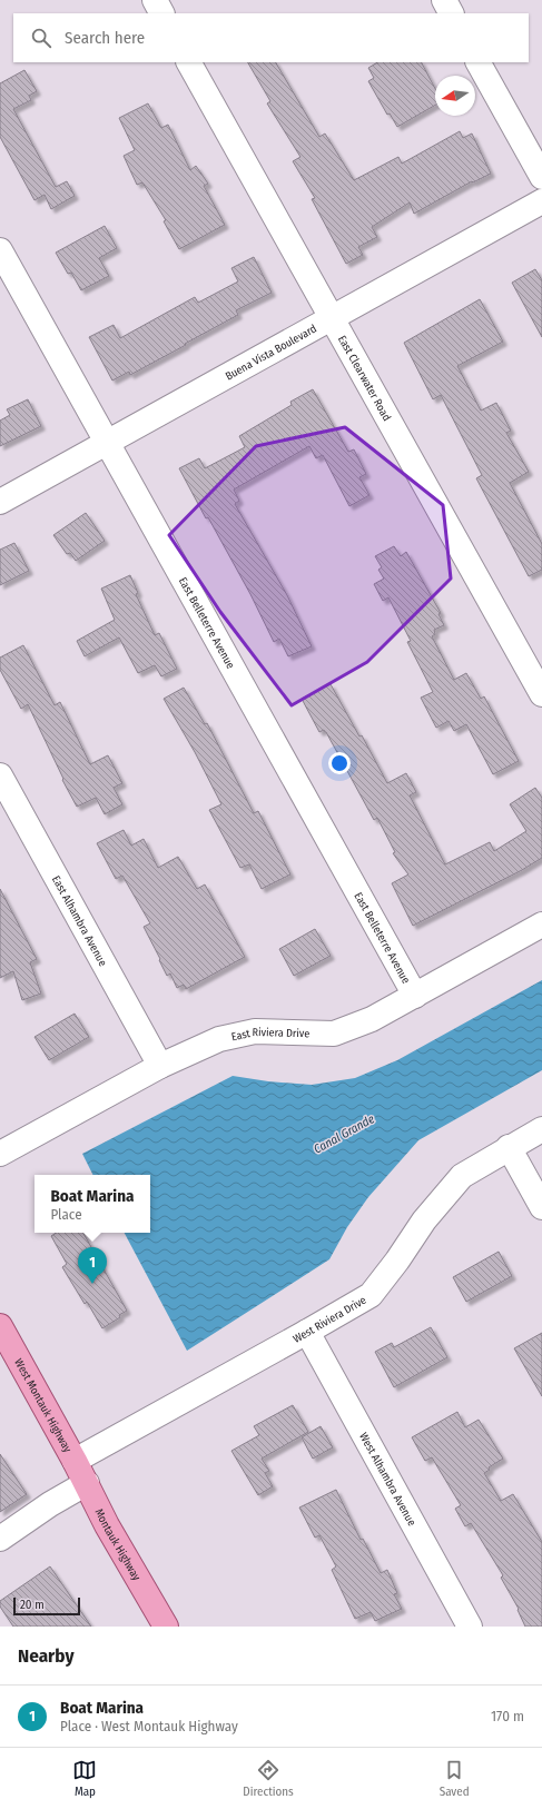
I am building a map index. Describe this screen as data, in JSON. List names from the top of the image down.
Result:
{
  "streets": {
    "main road": ["West Montauk Highway", "Montauk Highway"],
    "street": [
      "Buena Vista Boulevard",
      "East Clearwater Road",
      "East Belleterre Avenue",
      "East Alhambra Avenue",
      "East Riviera Drive",
      "West Riviera Drive",
      "West Alhambra Avenue"
    ]
  },
  "crossings": [
    ["Buena Vista Boulevard", "East Clearwater Road"],
    ["Buena Vista Boulevard", "East Belleterre Avenue"],
    ["East Belleterre Avenue", "East Riviera Drive"],
    ["East Alhambra Avenue", "East Riviera Drive"],
    ["West Riviera Drive", "West Montauk Highway"],
    ["West Riviera Drive", "West Alhambra Avenue"],
    ["West Riviera Drive", "Montauk Highway"],
    ["West Montauk Highway", "Montauk Highway"]
  ],
  "water": ["Canal Grande"],
  "scale_bar": "20 m",
  "north": "left",
  "page": {
    "search": "Search here",
    "popup": ["Boat Marina", "Place"],
    "pins": "1",
    "scale": "20 m",
    "heading": "Nearby",
    "list": [
      {
        "mark": "1",
        "name": "Boat Marina",
        "note": "Place · West Montauk Highway",
        "value": "170 m"
      }
    ],
    "nav": ["Map", "Directions", "Saved"]
  }
}
